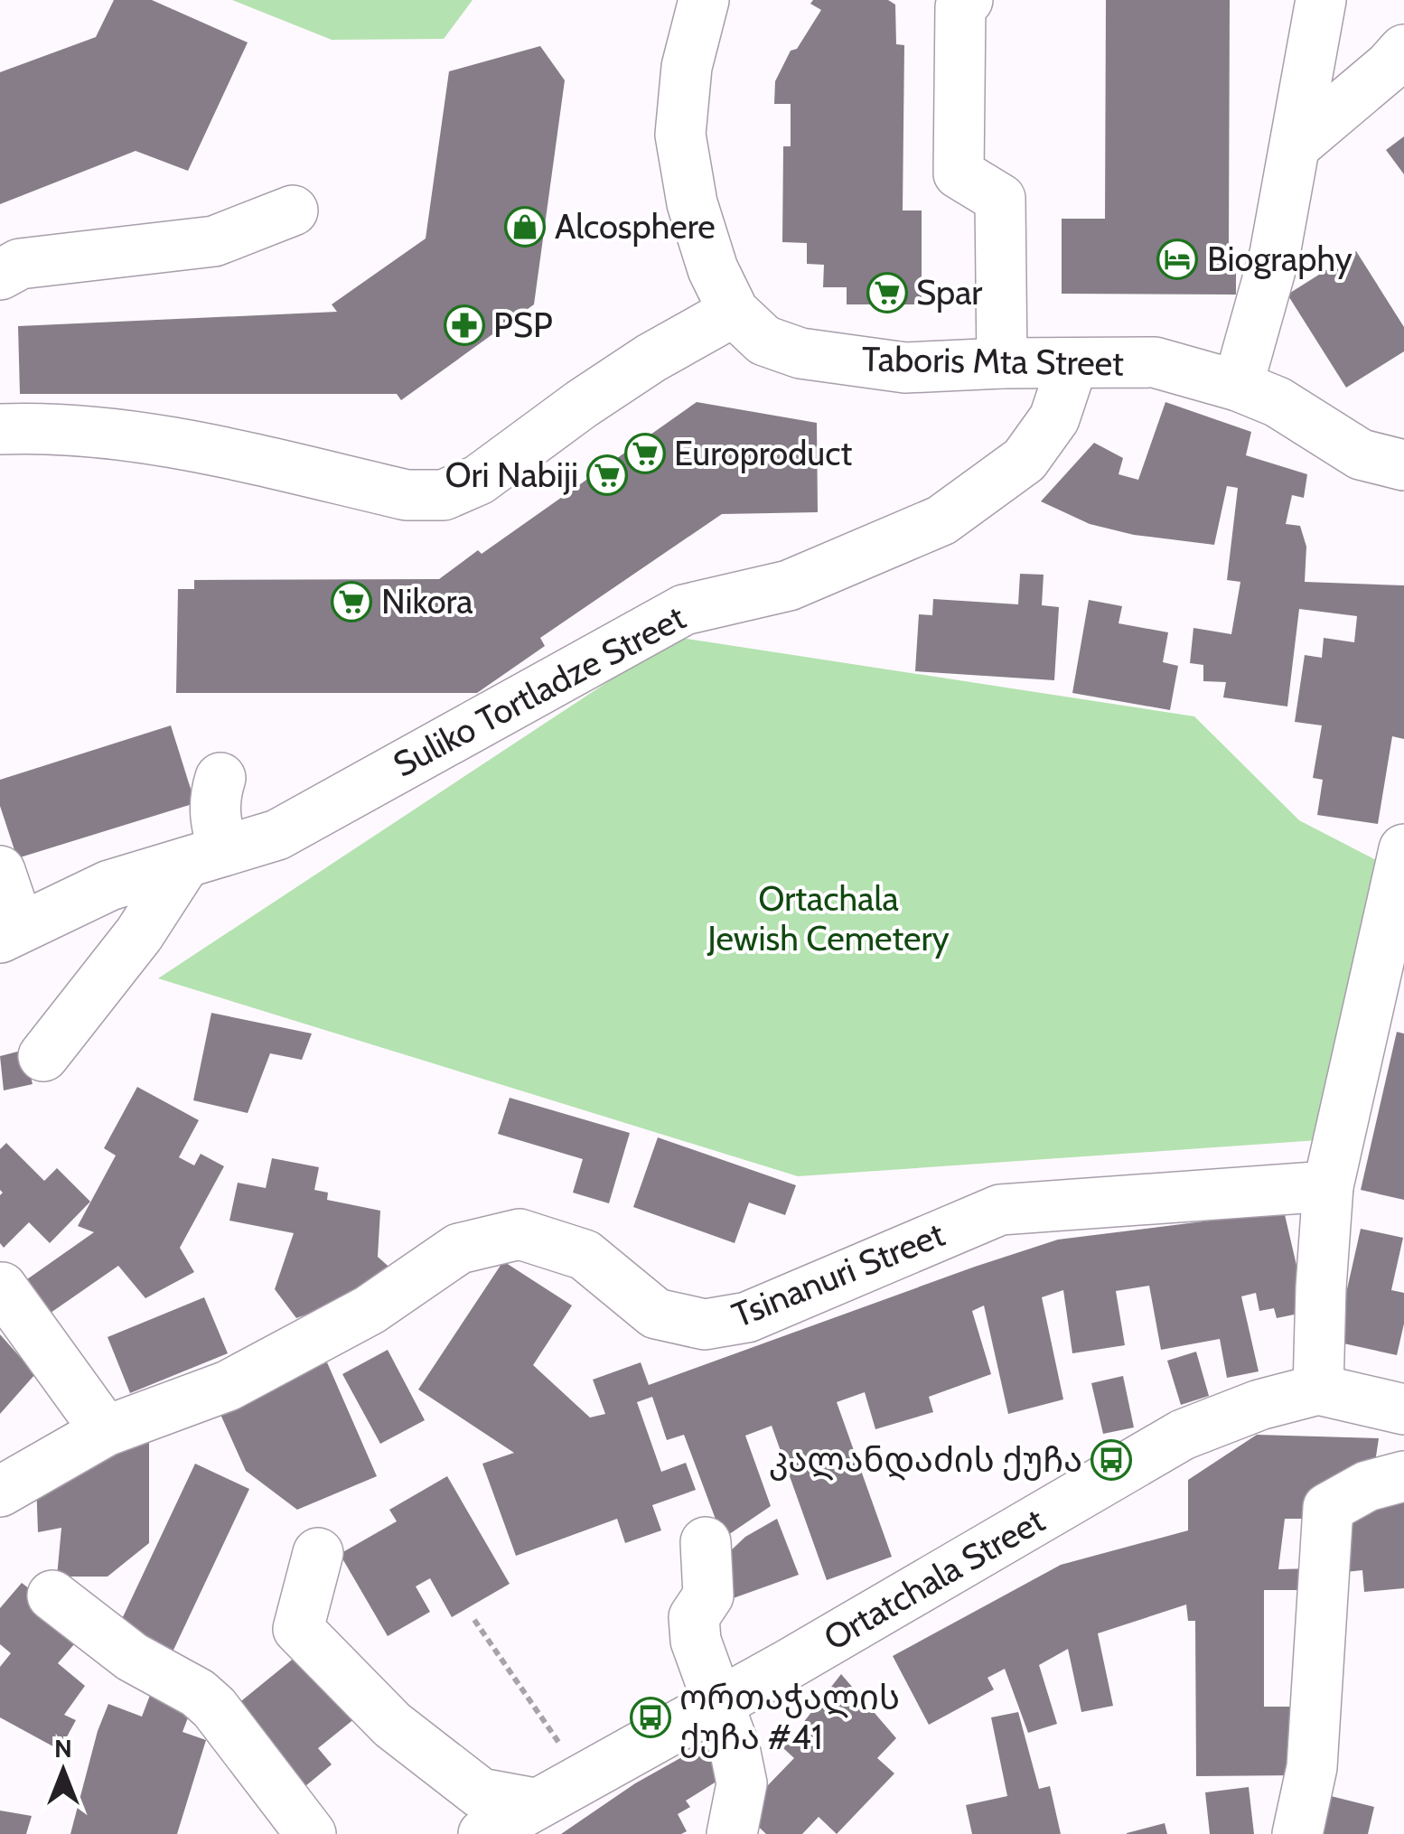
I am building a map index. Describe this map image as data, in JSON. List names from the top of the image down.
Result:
{
  "streets": {
    "street": [
      "Taboris Mta Street",
      "Suliko Tortladze Street",
      "Tsinanuri Street",
      "Ortatchala Street"
    ]
  },
  "crossings": [
    ["Taboris Mta Street", "Suliko Tortladze Street"]
  ],
  "parks": ["Ortachala Jewish Cemetery"],
  "places": {
    "shop": ["Alcosphere"],
    "hotel": ["Biography"],
    "supermarket": [
      "Spar",
      "Europroduct",
      "Ori Nabiji",
      "Nikora"
    ],
    "pharmacy": ["PSP"],
    "bus stop": ["კალანდაძის ქუჩა", "ორთაჭალის ქუჩა #41"]
  },
  "north": "top"
}
